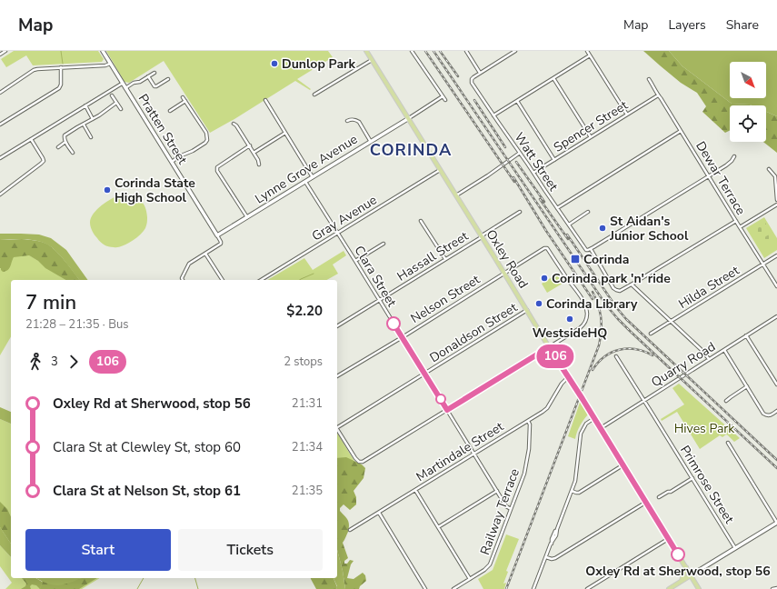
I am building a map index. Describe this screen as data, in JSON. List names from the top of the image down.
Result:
{
  "streets": {
    "main road": ["Oxley Road"],
    "street": [
      "Spencer Street",
      "Pratten Street",
      "Watt Street",
      "Lynne Grove Avenue",
      "Dewar Terrace",
      "Gray Avenue",
      "Hassall Street",
      "Clara Street",
      "Hilda Street",
      "Nelson Street",
      "Donaldson Street",
      "Quarry Road",
      "Martindale Street",
      "Primrose Street",
      "Railway Terrace"
    ]
  },
  "crossings": [
    ["Spencer Street", "Watt Street"],
    ["Spencer Street", "Dewar Terrace"],
    ["Pratten Street", "Lynne Grove Avenue"],
    ["Lynne Grove Avenue", "Oxley Road"],
    ["Lynne Grove Avenue", "Clara Street"],
    ["Dewar Terrace", "Hilda Street"],
    ["Gray Avenue", "Oxley Road"],
    ["Gray Avenue", "Clara Street"],
    ["Hassall Street", "Oxley Road"],
    ["Hassall Street", "Clara Street"],
    ["Oxley Road", "Nelson Street"],
    ["Oxley Road", "Donaldson Street"],
    ["Oxley Road", "Quarry Road"],
    ["Oxley Road", "Martindale Street"],
    ["Clara Street", "Nelson Street"],
    ["Clara Street", "Donaldson Street"],
    ["Clara Street", "Martindale Street"],
    ["Clara Street", "Railway Terrace"],
    ["Quarry Road", "Primrose Street"],
    ["Martindale Street", "Railway Terrace"]
  ],
  "districts": ["CORINDA"],
  "parks": ["Hives Park"],
  "places": {
    "other": [
      "Dunlop Park",
      "Corinda State High School",
      "St Aidan's Junior School",
      "Corinda park 'n' ride",
      "Corinda Library",
      "WestsideHQ",
      "Oxley Rd at Sherwood, stop 56"
    ],
    "transit": ["Corinda"]
  },
  "lines": ["bus line 106"],
  "north": "bottom right",
  "page": {
    "header": "Map",
    "nav": ["Map", "Layers", "Share"],
    "on_map": "106",
    "heading": ["7 min", "21:28 – 21:35 · Bus", "$2.20"],
    "legs": ["3", "106", "2 stops"],
    "list": [
      {
        "name": "Oxley Rd at Sherwood, stop 56",
        "value": "21:31"
      },
      {
        "name": "Clara St at Clewley St, stop 60",
        "value": "21:34"
      },
      {
        "name": "Clara St at Nelson St, stop 61",
        "value": "21:35"
      }
    ],
    "buttons": ["Start", "Tickets"]
  }
}
